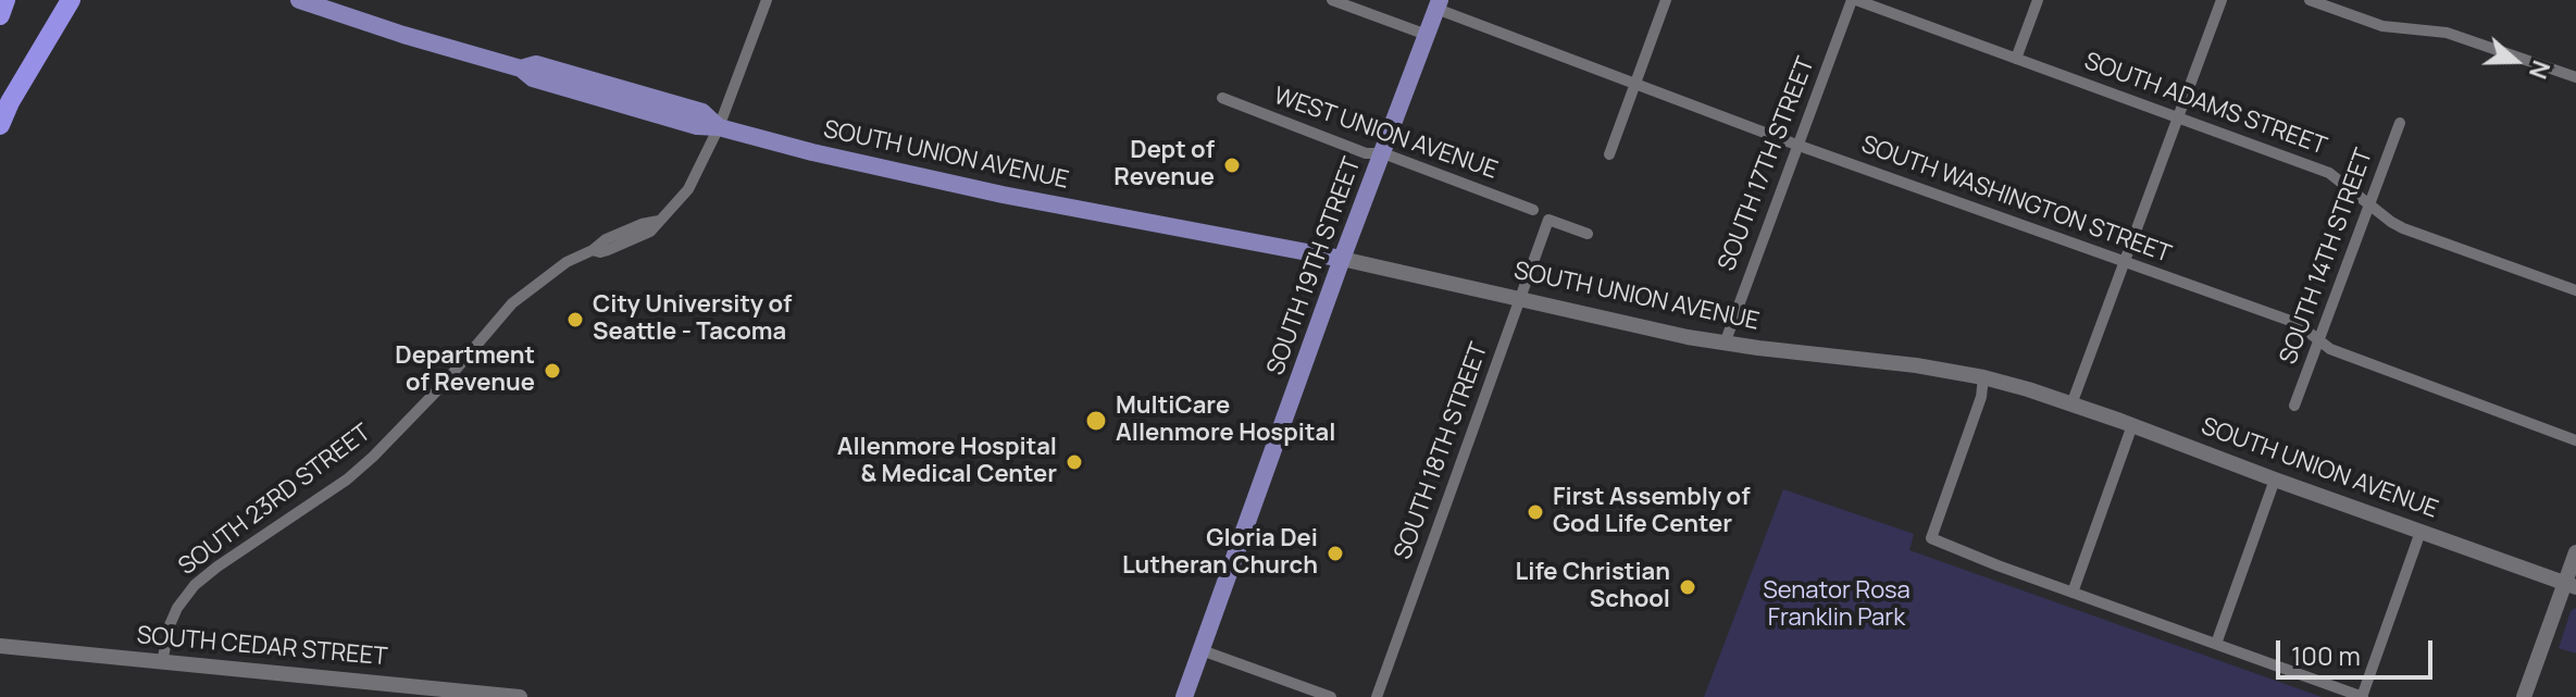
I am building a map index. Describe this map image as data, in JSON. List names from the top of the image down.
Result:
{
  "streets": {
    "main road": ["SOUTH UNION AVENUE", "SOUTH 19TH STREET", "SOUTH CEDAR STREET"],
    "street": [
      "SOUTH ADAMS STREET",
      "WEST UNION AVENUE",
      "SOUTH 17TH STREET",
      "SOUTH WASHINGTON STREET",
      "SOUTH 14TH STREET",
      "SOUTH 18TH STREET",
      "SOUTH 23RD STREET"
    ]
  },
  "crossings": [
    ["SOUTH ADAMS STREET", "SOUTH 17TH STREET"],
    ["SOUTH ADAMS STREET", "SOUTH 14TH STREET"],
    ["WEST UNION AVENUE", "SOUTH 19TH STREET"],
    ["SOUTH UNION AVENUE", "SOUTH 17TH STREET"],
    ["SOUTH UNION AVENUE", "SOUTH 19TH STREET"],
    ["SOUTH UNION AVENUE", "SOUTH 18TH STREET"],
    ["SOUTH UNION AVENUE", "SOUTH 23RD STREET"],
    ["SOUTH 17TH STREET", "SOUTH WASHINGTON STREET"],
    ["SOUTH WASHINGTON STREET", "SOUTH 14TH STREET"],
    ["SOUTH WASHINGTON STREET", "SOUTH 19TH STREET"],
    ["SOUTH 23RD STREET", "SOUTH CEDAR STREET"]
  ],
  "parks": ["Senator Rosa Franklin Park"],
  "places": [
    "Dept of Revenue",
    "City University of Seattle - Tacoma",
    "Department of Revenue",
    "MultiCare Allenmore Hospital",
    "Allenmore Hospital & Medical Center",
    "First Assembly of God Life Center",
    "Gloria Dei Lutheran Church",
    "Life Christian School"
  ],
  "scale_bar": "100 m",
  "north": "right"
}
